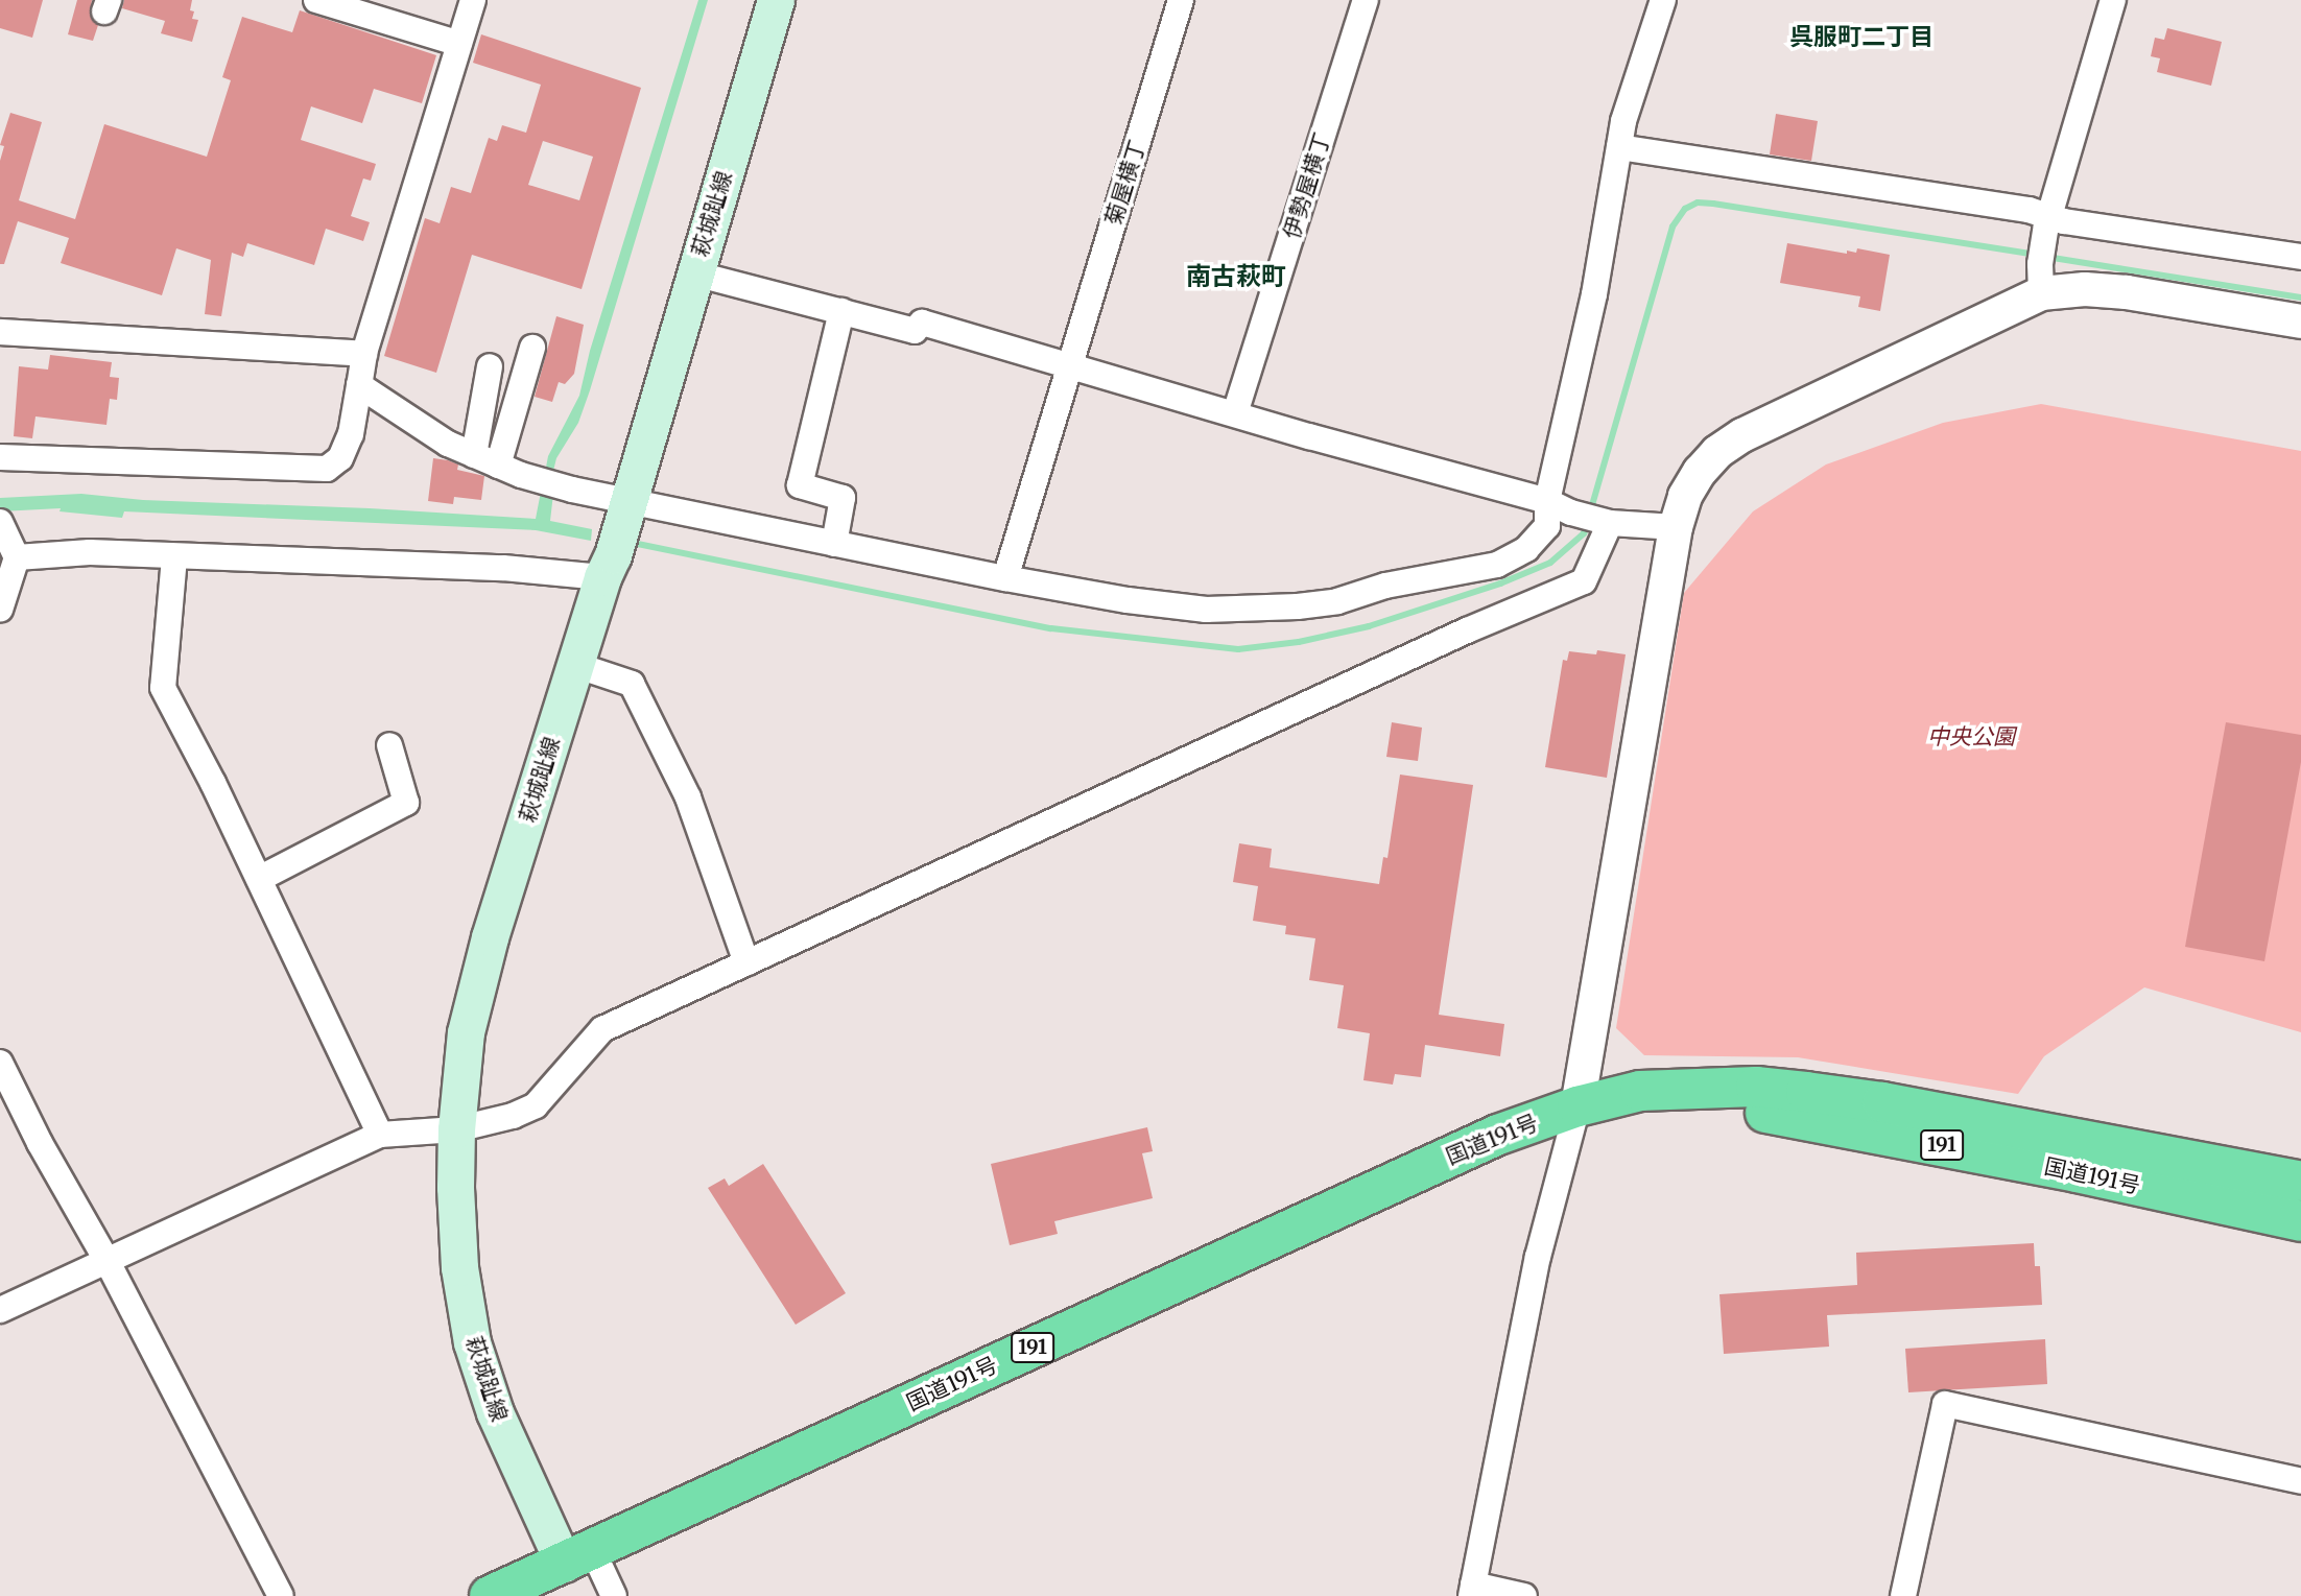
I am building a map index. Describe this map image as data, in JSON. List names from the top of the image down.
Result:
{
  "streets": {
    "highway": ["国道191号", "191"],
    "main road": ["萩城趾線"],
    "street": ["菊屋横丁", "伊勢屋横丁"]
  },
  "crossings": [
    ["萩城趾線", "国道191号"]
  ],
  "districts": ["呉服町二丁目", "南古萩町"],
  "parks": ["中央公園"]
}
